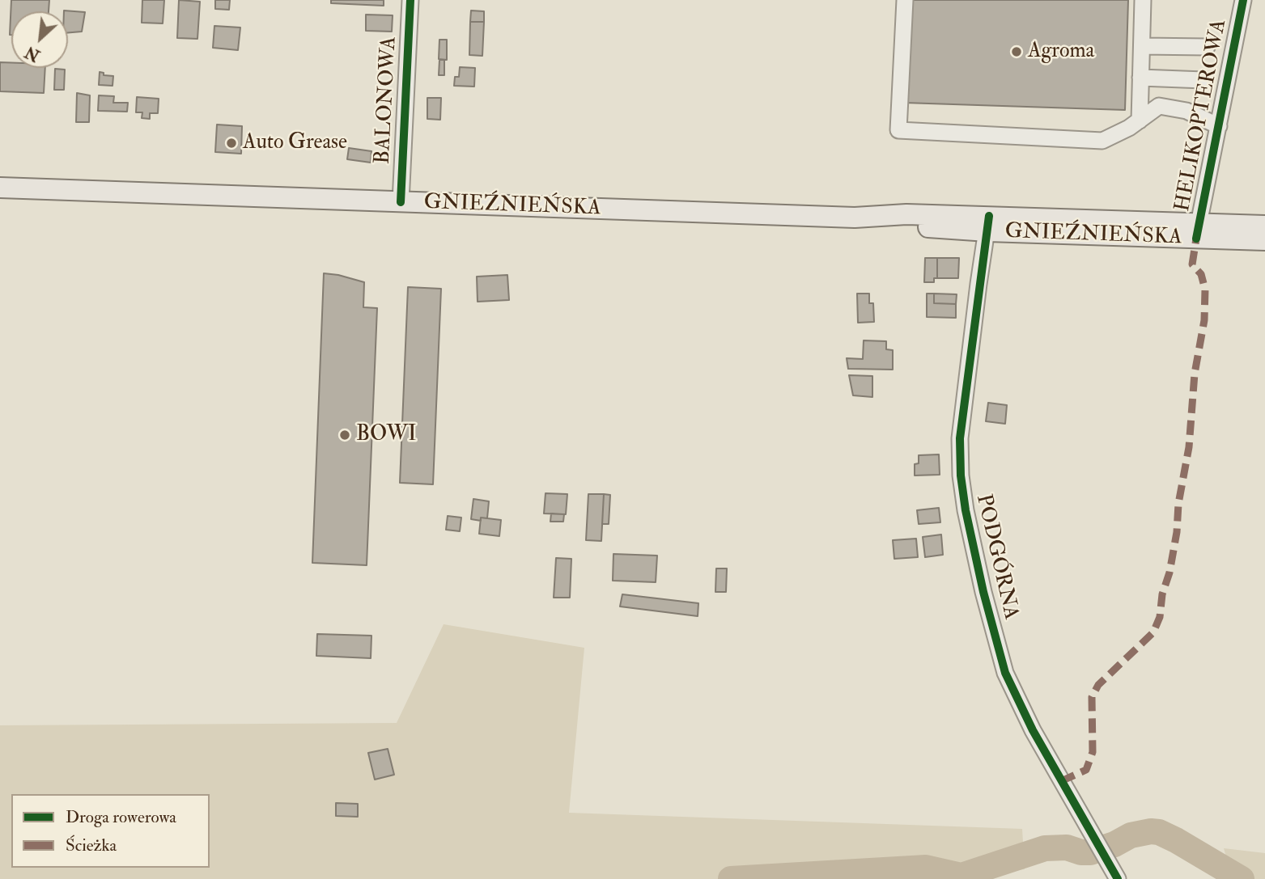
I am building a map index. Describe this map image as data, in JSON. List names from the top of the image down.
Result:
{
  "streets": {
    "main road": ["GNIEŹNIEŃSKA"],
    "street": ["BALONOWA", "HELIKOPTEROWA", "PODGÓRNA"]
  },
  "crossings": [
    ["BALONOWA", "GNIEŹNIEŃSKA"],
    ["HELIKOPTEROWA", "GNIEŹNIEŃSKA"],
    ["GNIEŹNIEŃSKA", "PODGÓRNA"]
  ],
  "places": ["Agroma", "Auto Grease", "BOWI"],
  "legend": ["Droga rowerowa", "Ścieżka"],
  "north": "bottom left"
}
